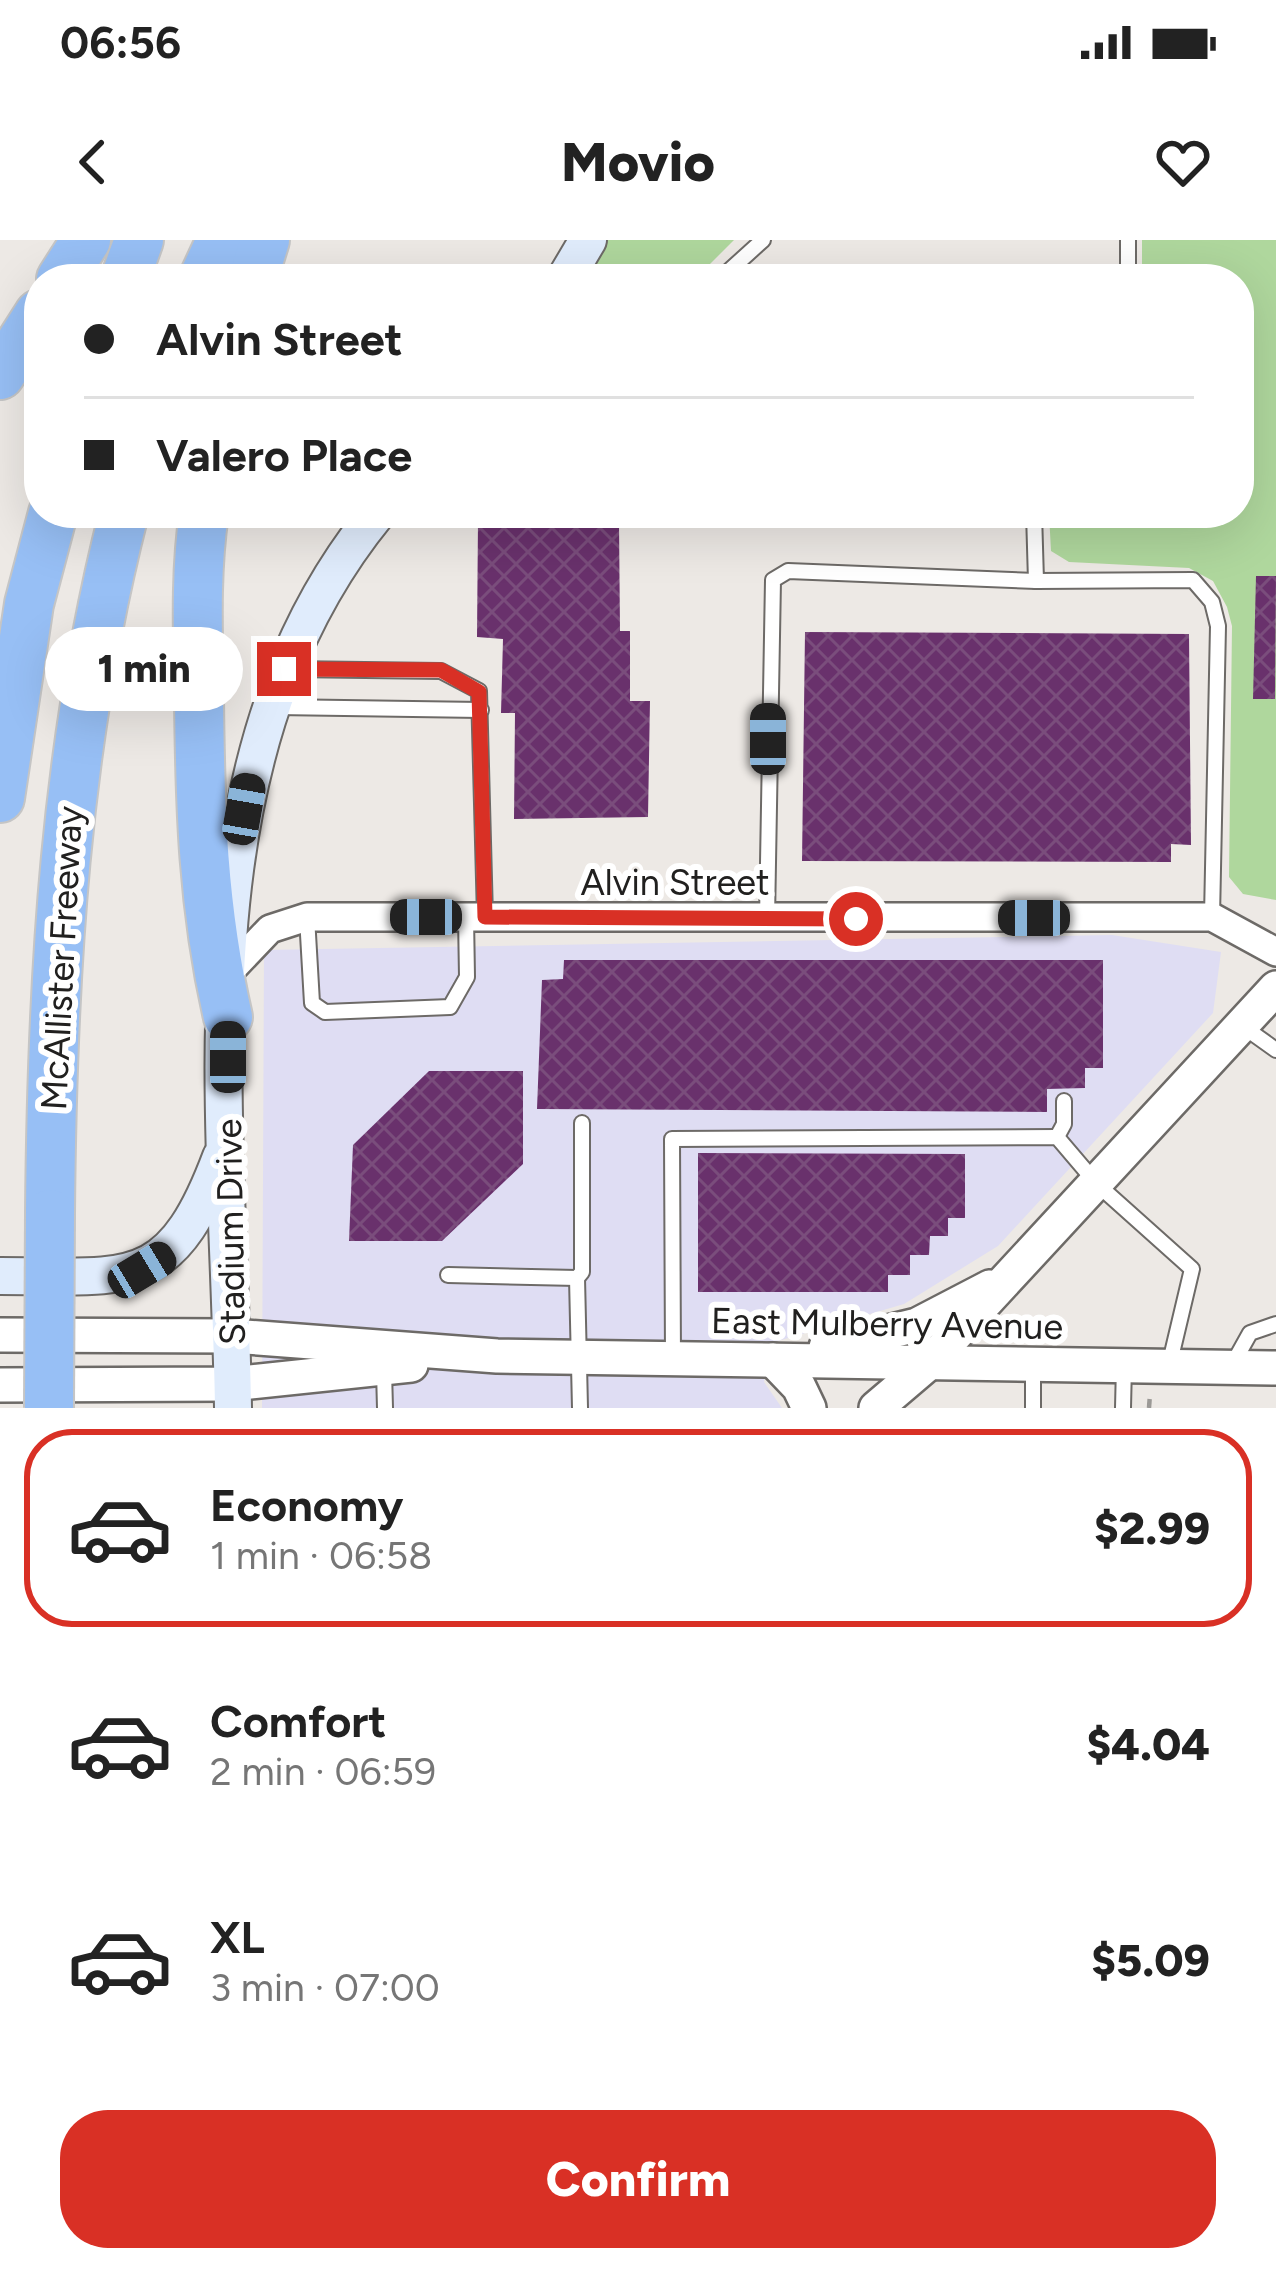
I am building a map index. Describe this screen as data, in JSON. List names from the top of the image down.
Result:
{
  "streets": {
    "highway": ["McAllister Freeway"],
    "main road": ["Stadium Drive"],
    "street": ["Alvin Street", "East Mulberry Avenue"]
  },
  "crossings": [
    ["Alvin Street", "Stadium Drive"],
    ["Stadium Drive", "East Mulberry Avenue"]
  ],
  "page": {
    "status": "06:56",
    "header": "Movio",
    "banner": ["Alvin Street", "Valero Place"],
    "bubble": "1 min",
    "list": [
      {
        "name": "Economy",
        "note": "1 min · 06:58",
        "value": "$2.99"
      },
      {
        "name": "Comfort",
        "note": "2 min · 06:59",
        "value": "$4.04"
      },
      {
        "name": "XL",
        "note": "3 min · 07:00",
        "value": "$5.09"
      }
    ],
    "buttons": "Confirm"
  }
}
